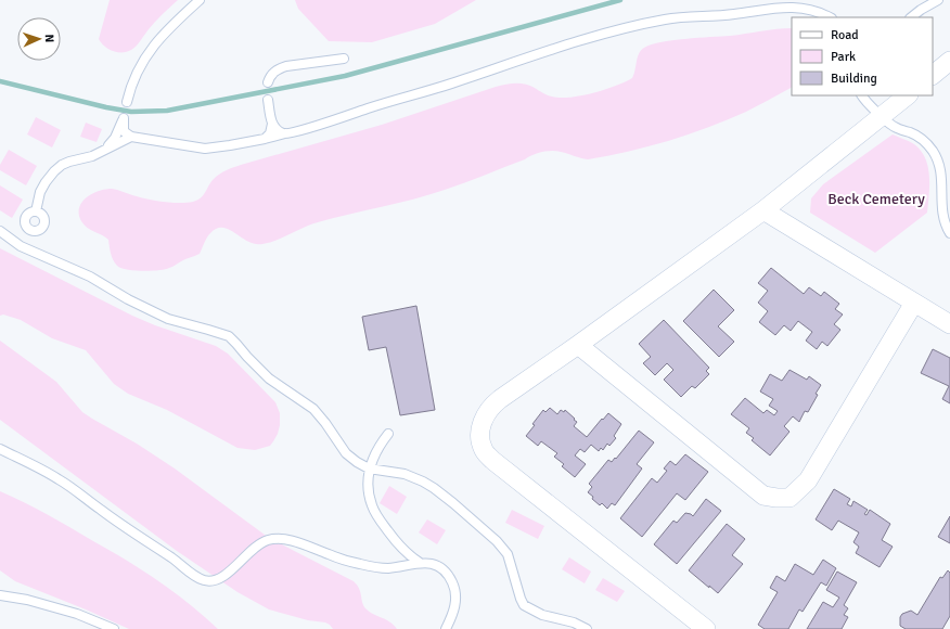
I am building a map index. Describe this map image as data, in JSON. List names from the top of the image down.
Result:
{
  "parks": ["Beck Cemetery"],
  "legend": ["Road", "Park", "Building"],
  "north": "right"
}
